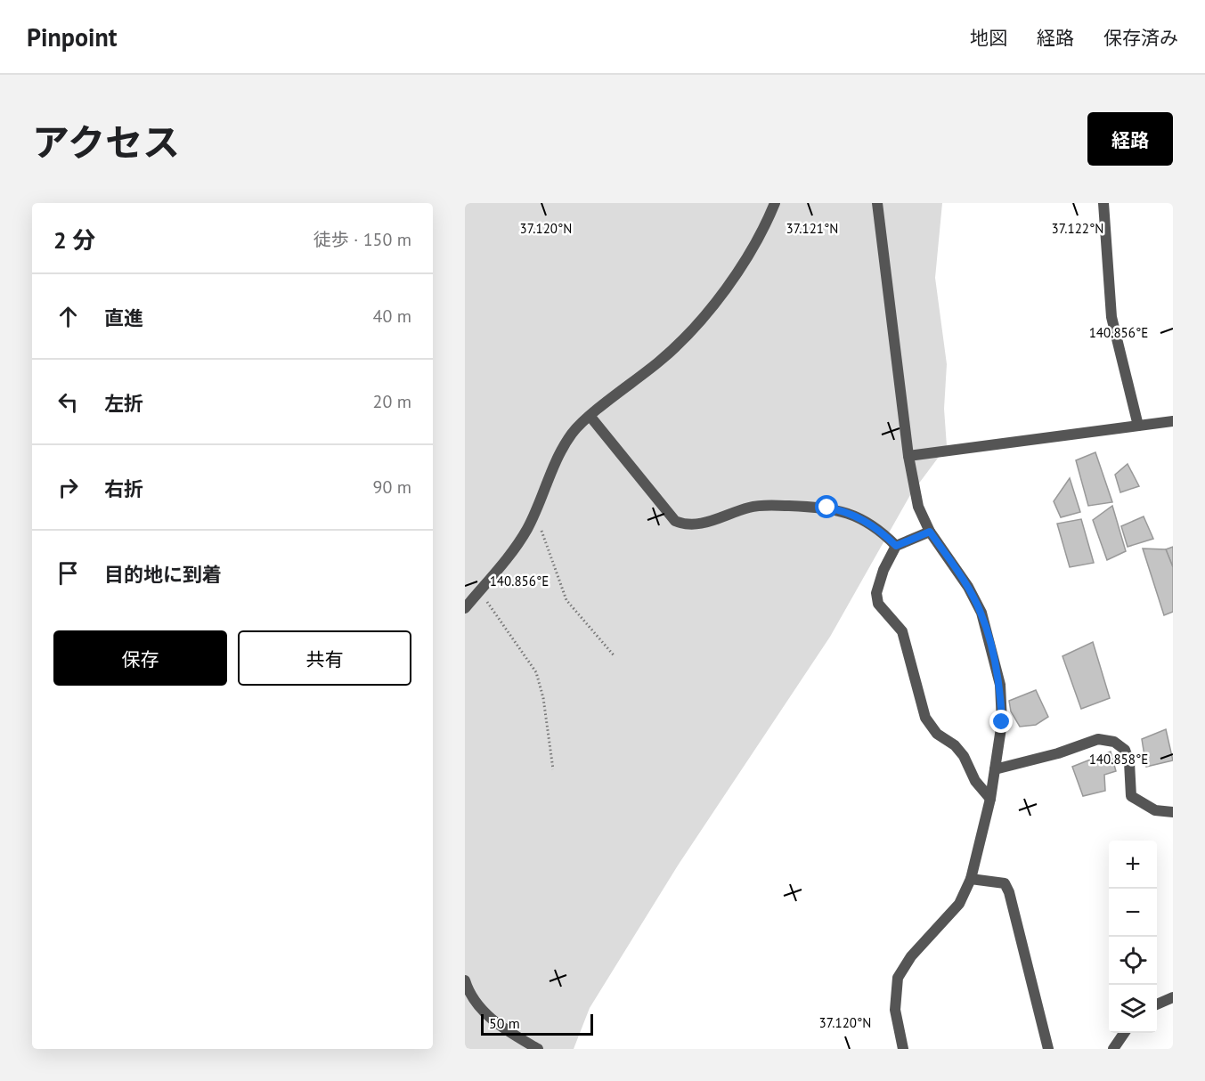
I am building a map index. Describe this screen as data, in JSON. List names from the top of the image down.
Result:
{
  "scale_bar": "50 m",
  "page": {
    "header": "Pinpoint",
    "nav": ["地図", "経路", "保存済み"],
    "title": "アクセス",
    "buttons": [
      "経路",
      ["保存", "共有"]
    ],
    "heading": ["2 分", "徒歩 · 150 m"],
    "list": [
      ["直進", "40 m"],
      ["左折", "20 m"],
      ["右折", "90 m"],
      "目的地に到着"
    ],
    "map_buttons": ["+", "−"],
    "scale": "50 m"
  },
  "coordinates": [
    "37.120°N",
    "37.121°N",
    "37.122°N",
    "140.856°E",
    "140.858°E"
  ]
}
